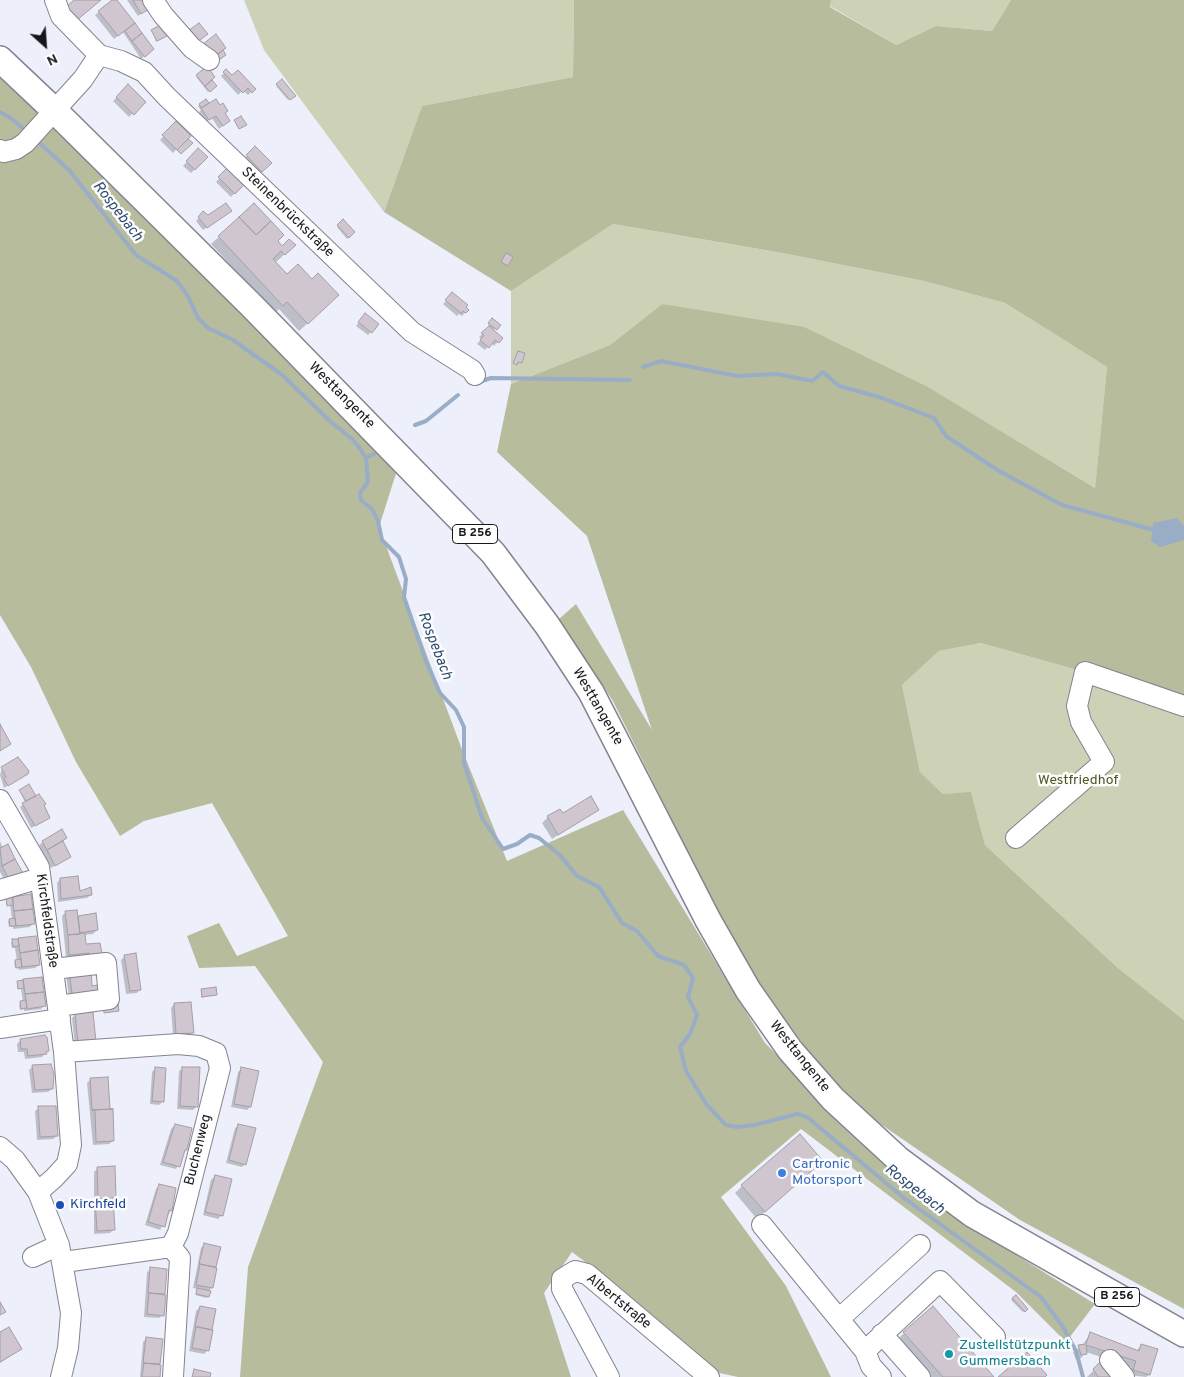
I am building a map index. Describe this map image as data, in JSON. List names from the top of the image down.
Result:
{
  "streets": {
    "main road": ["Westtangente", "B 256"],
    "street": [
      "Steinenbrückstraße",
      "Kirchfeldstraße",
      "Buchenweg",
      "Albertstraße"
    ]
  },
  "crossings": [
    ["Kirchfeldstraße", "Buchenweg"]
  ],
  "water": ["Rospebach"],
  "parks": ["Westfriedhof"],
  "places": ["Cartronic Motorsport", "Kirchfeld", "Zustellstützpunkt Gummersbach"],
  "north": "bottom right"
}
